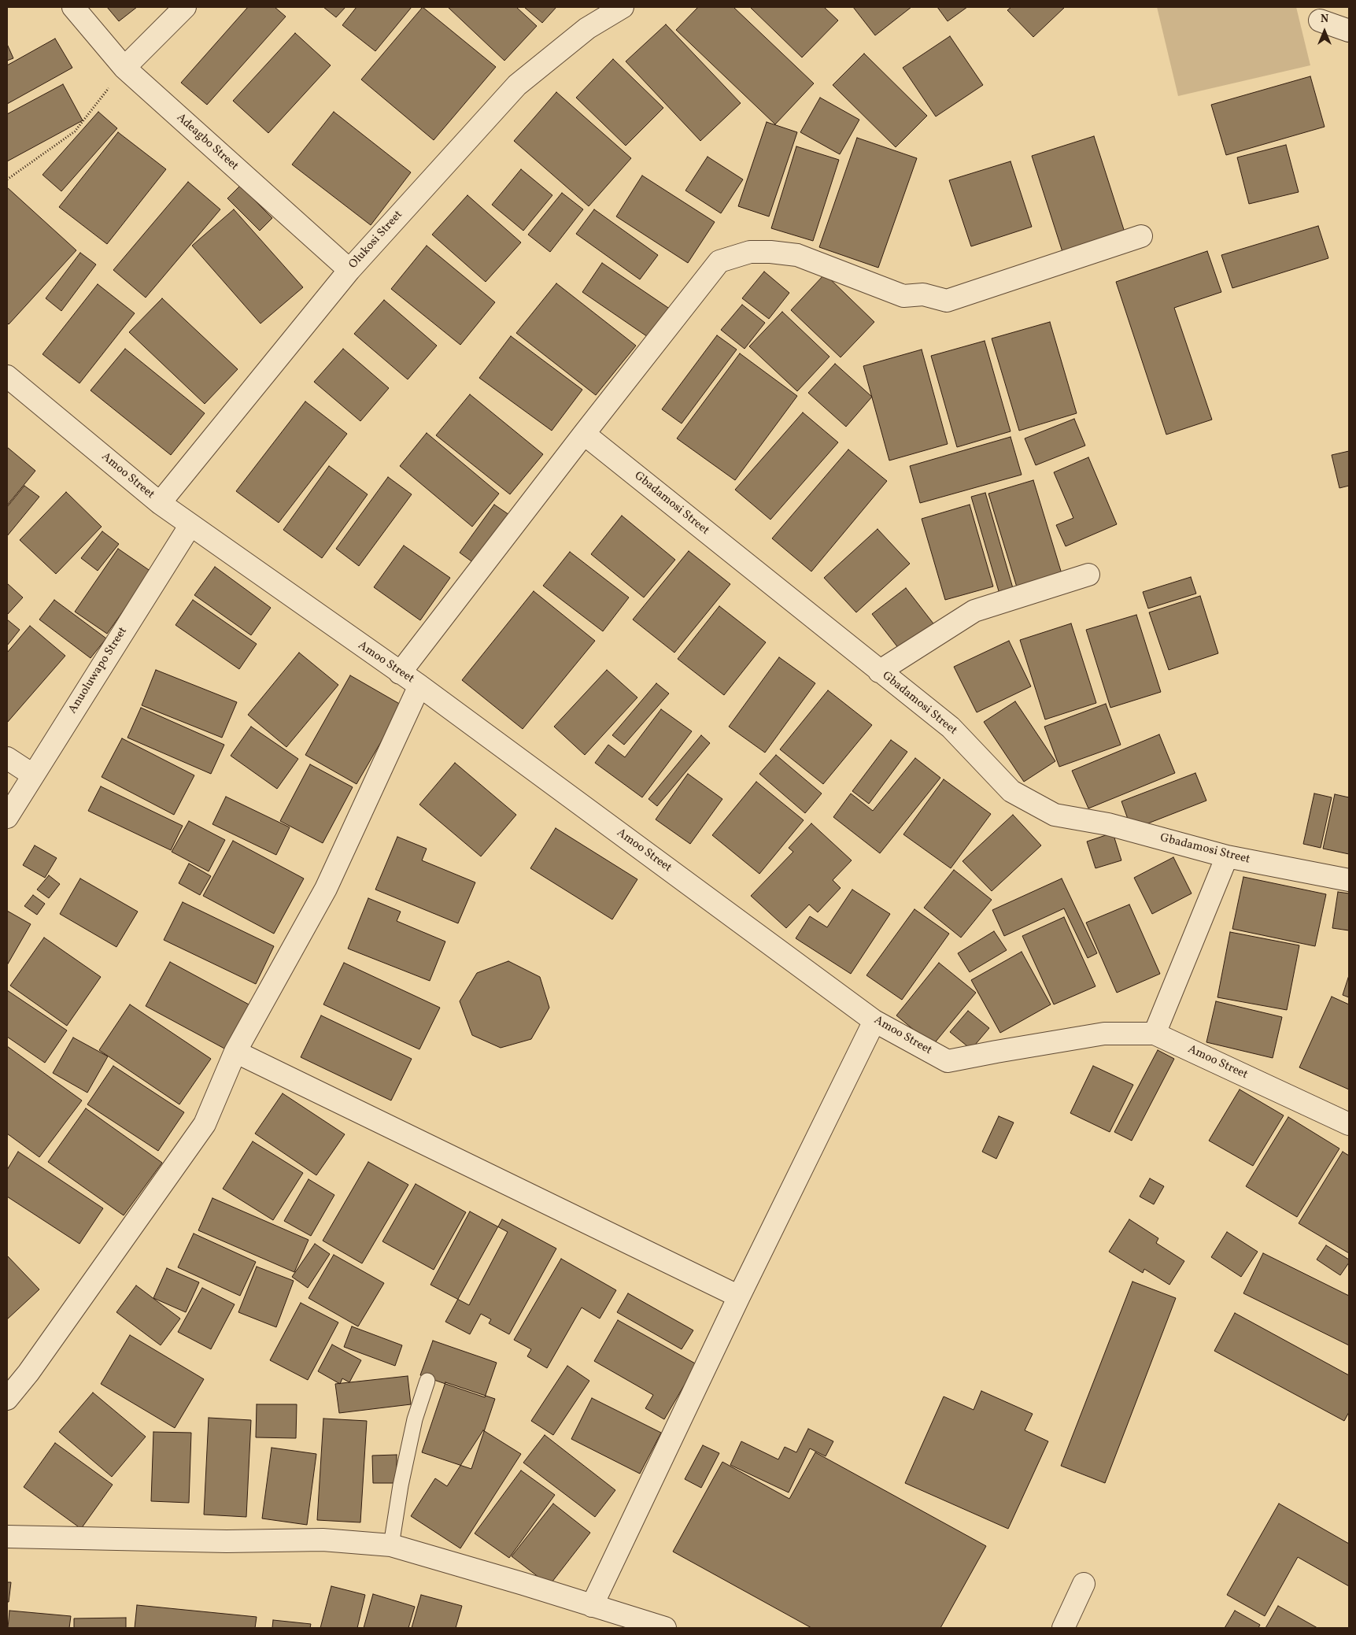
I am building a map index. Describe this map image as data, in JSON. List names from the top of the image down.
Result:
{
  "streets": {
    "street": [
      "Adeagbo Street",
      "Olukosi Street",
      "Amoo Street",
      "Gbadamosi Street",
      "Anuoluwapo Street"
    ]
  },
  "crossings": [
    ["Adeagbo Street", "Olukosi Street"],
    ["Olukosi Street", "Amoo Street"],
    ["Amoo Street", "Anuoluwapo Street"]
  ],
  "north": "top"
}
